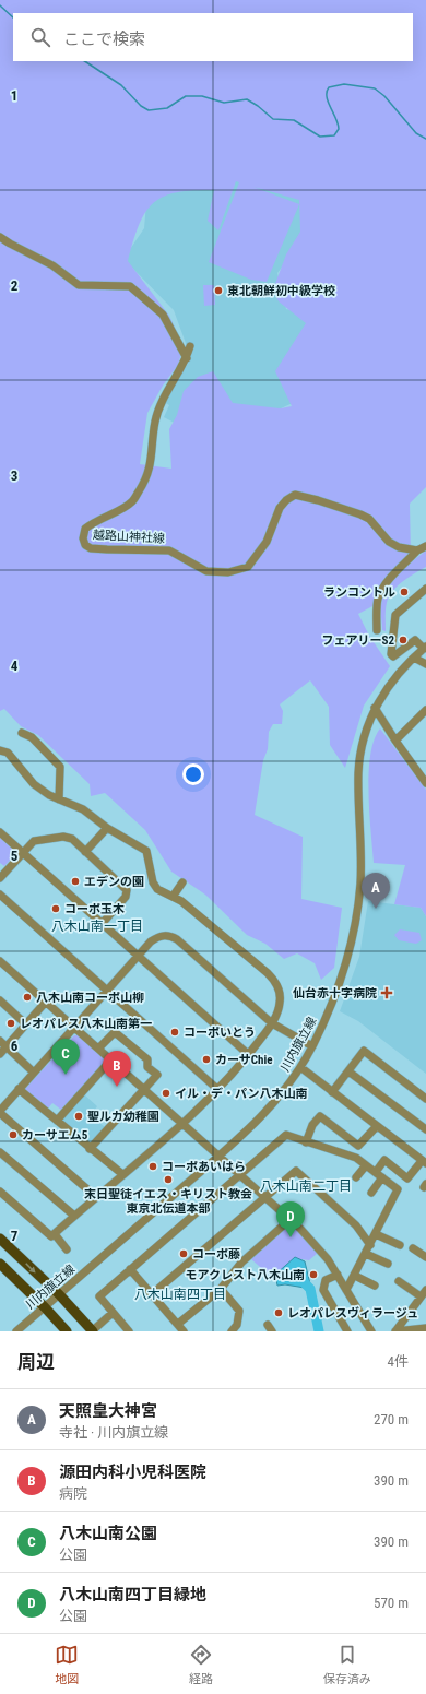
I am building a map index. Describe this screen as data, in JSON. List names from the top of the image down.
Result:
{
  "streets": {
    "street": ["越路山神社線", "川内旗立線"]
  },
  "districts": ["八木山南一丁目", "八木山南二丁目", "八木山南四丁目"],
  "places": {
    "other": [
      "東北朝鮮初中級学校",
      "ランコントル",
      "フェアリーS2",
      "エデンの園",
      "コーポ玉木",
      "八木山南コーポ山柳",
      "レオパレス八木山南第一",
      "コーポいとう",
      "カーサChie",
      "イル・デ・パン八木山南",
      "聖ルカ幼稚園",
      "カーサエム5",
      "コーポあいはら",
      "末日聖徒イエス・キリスト教会 東京北伝道本部",
      "コーポ藤",
      "モアクレスト八木山南",
      "レオパレスヴィラージュ"
    ],
    "health": ["仙台赤十字病院"]
  },
  "page": {
    "search": "ここで検索",
    "pins": [
      "A",
      "C",
      "B",
      "D"
    ],
    "heading": ["周辺", "4件"],
    "list": [
      {
        "mark": "A",
        "name": "天照皇大神宮",
        "note": "寺社 · 川内旗立線",
        "value": "270 m"
      },
      {
        "mark": "B",
        "name": "源田内科小児科医院",
        "note": "病院",
        "value": "390 m"
      },
      {
        "mark": "C",
        "name": "八木山南公園",
        "note": "公園",
        "value": "390 m"
      },
      {
        "mark": "D",
        "name": "八木山南四丁目緑地",
        "note": "公園",
        "value": "570 m"
      }
    ],
    "nav": ["地図", "経路", "保存済み"]
  },
  "grid": {
    "rows": [
      "1",
      "2",
      "3",
      "4",
      "5",
      "6",
      "7"
    ]
  }
}
